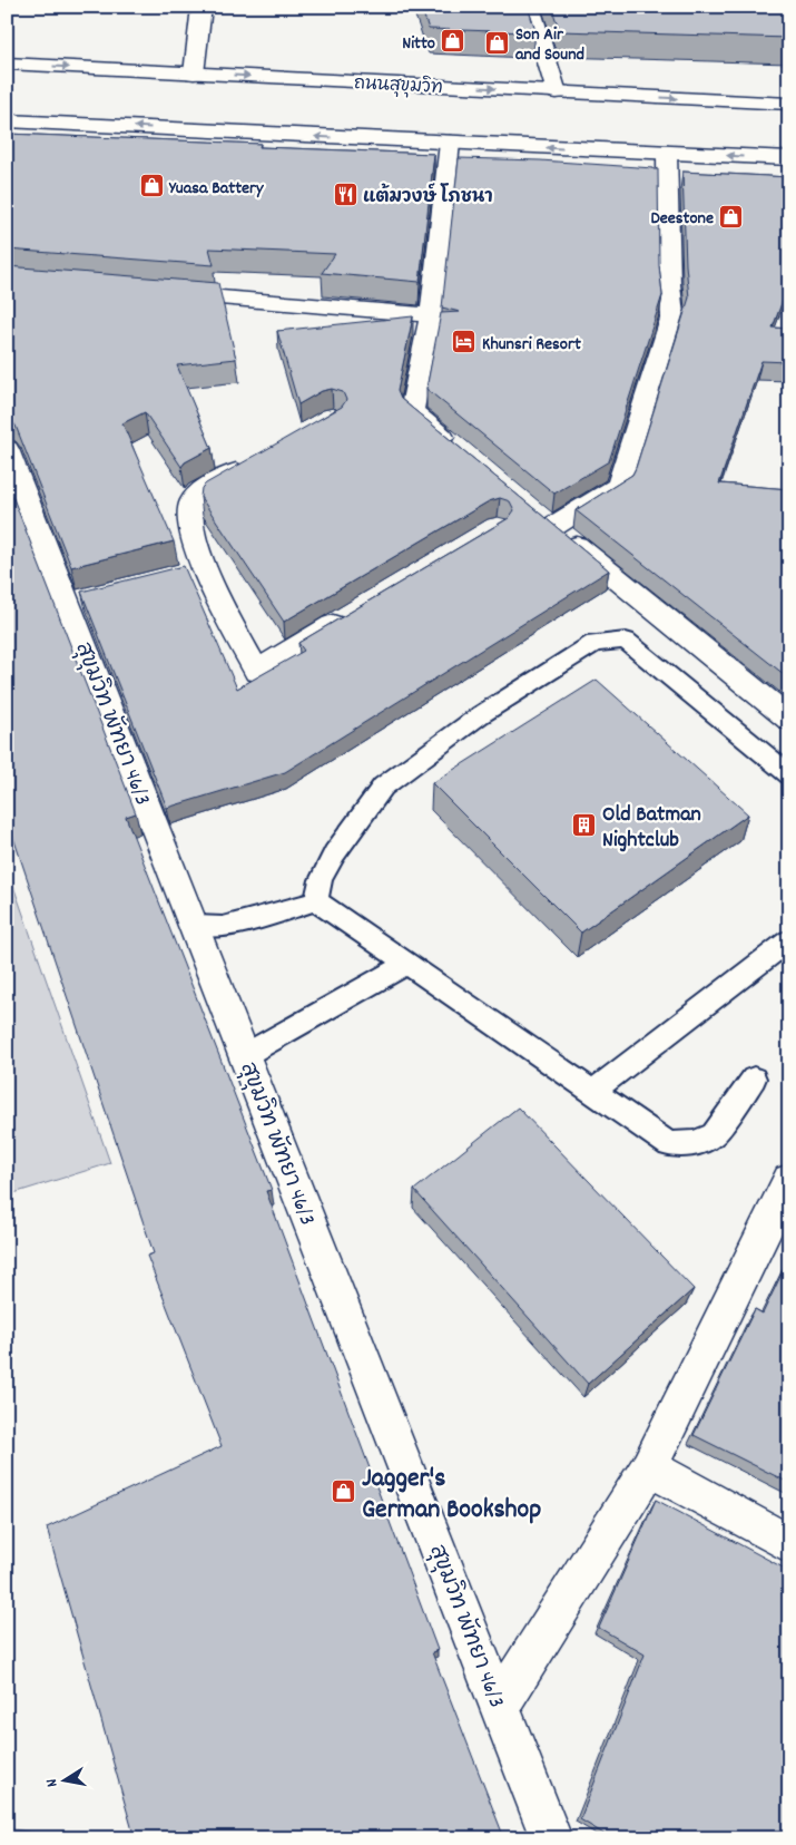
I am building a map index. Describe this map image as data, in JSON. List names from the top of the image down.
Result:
{
  "streets": {
    "main road": ["ถนนสุขุมวิท", "สุขุมวิท พัทยา 46/3"]
  },
  "places": {
    "shop": [
      "Nitto",
      "Son Air and Sound",
      "Yuasa Battery",
      "Deestone",
      "Jagger's German Bookshop"
    ],
    "restaurant": ["แต้มวงษ์ โภชนา"],
    "hotel": ["Khunsri Resort"],
    "building": ["Old Batman Nightclub"]
  },
  "north": "left"
}
